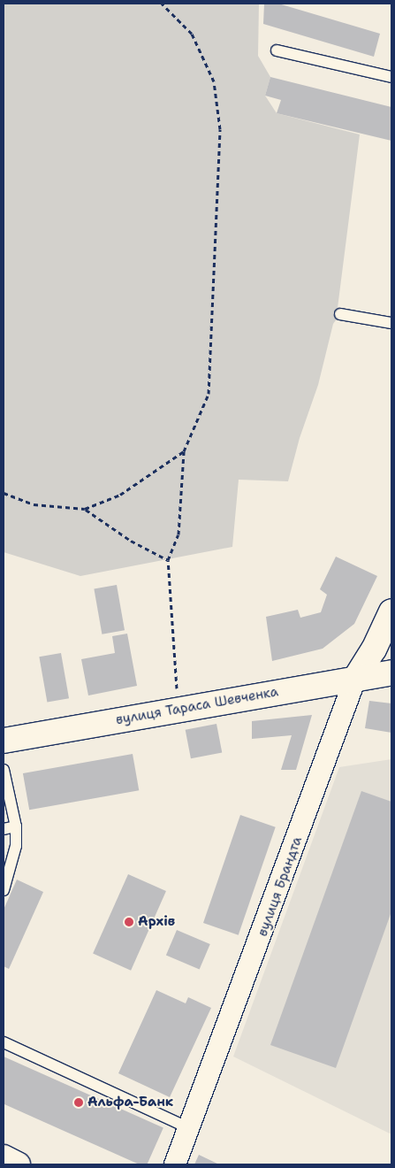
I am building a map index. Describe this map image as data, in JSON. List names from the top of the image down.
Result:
{
  "streets": {
    "main road": ["вулиця Тараса Шевченка", "вулиця Брандта"]
  },
  "crossings": [
    ["вулиця Тараса Шевченка", "вулиця Брандта"]
  ],
  "places": ["Архів", "Альфа-Банк"]
}
